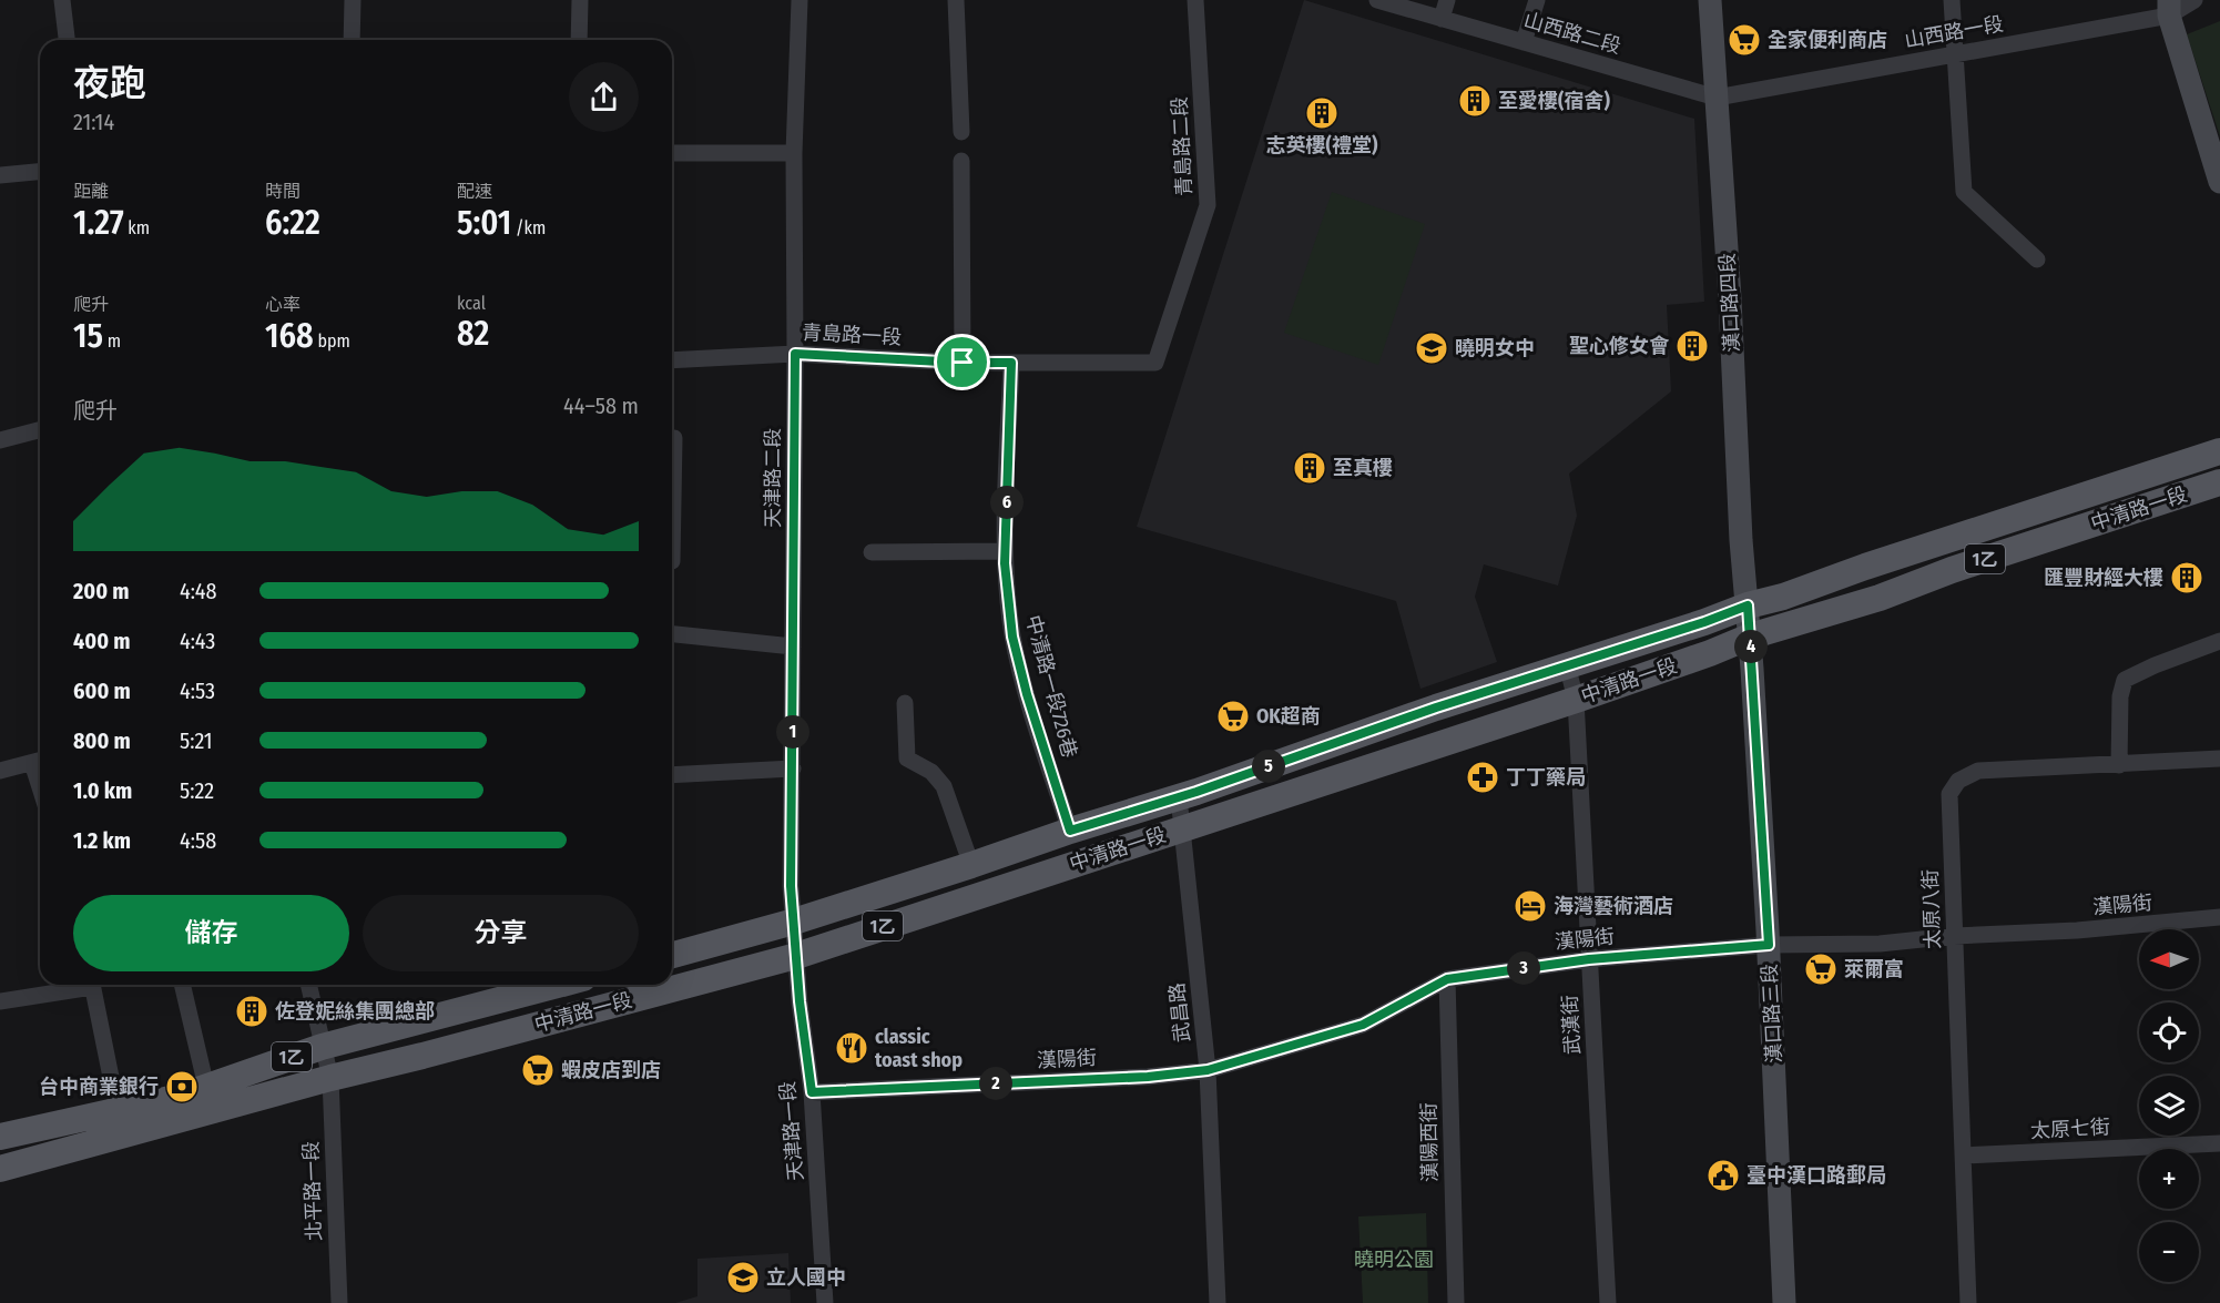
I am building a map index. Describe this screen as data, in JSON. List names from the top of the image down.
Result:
{
  "streets": {
    "main road": ["中清路一段", "1乙"],
    "street": [
      "山西路一段",
      "山西路二段",
      "青島路二段",
      "漢口路四段",
      "青島路一段",
      "天津路二段",
      "中清路一段726巷",
      "漢陽街",
      "太原八街",
      "武昌路",
      "漢口路三段",
      "武漢街",
      "太原七街",
      "天津路一段",
      "漢陽西街",
      "北平路一段"
    ]
  },
  "crossings": [
    ["山西路一段", "山西路二段"],
    ["山西路一段", "漢口路四段"],
    ["山西路二段", "漢口路四段"],
    ["青島路二段", "青島路一段"],
    ["漢口路四段", "中清路一段"],
    ["漢口路四段", "漢口路三段"],
    ["青島路一段", "天津路二段"],
    ["青島路一段", "中清路一段726巷"],
    ["天津路二段", "中清路一段"],
    ["天津路二段", "天津路一段"],
    ["中清路一段", "中清路一段726巷"],
    ["中清路一段", "武昌路"],
    ["中清路一段", "漢口路三段"],
    ["中清路一段", "武漢街"],
    ["中清路一段", "天津路一段"],
    ["中清路一段", "北平路一段"],
    ["漢陽街", "太原八街"],
    ["漢陽街", "武昌路"],
    ["漢陽街", "漢口路三段"],
    ["漢陽街", "武漢街"],
    ["漢陽街", "天津路一段"],
    ["漢陽街", "漢陽西街"],
    ["太原八街", "太原七街"]
  ],
  "parks": ["曉明公園"],
  "places": {
    "supermarket": [
      "全家便利商店",
      "OK超商",
      "萊爾富",
      "蝦皮店到店"
    ],
    "building": [
      "至愛樓(宿舍)",
      "志英樓(禮堂)",
      "聖心修女會",
      "至真樓",
      "匯豐財經大樓",
      "佐登妮絲集團總部"
    ],
    "school or university": ["曉明女中", "立人國中"],
    "pharmacy": ["丁丁藥局"],
    "hotel": ["海灣藝術酒店"],
    "restaurant": ["classic toast shop"],
    "bank": ["台中商業銀行"],
    "public building": ["臺中漢口路郵局"]
  },
  "north": "left",
  "page": {
    "heading": ["夜跑", "21:14"],
    "stats": [
      ["距離", "1.27 km"],
      ["時間", "6:22"],
      ["配速", "5:01 /km"],
      ["爬升", "15 m"],
      ["心率", "168 bpm"],
      ["kcal", "82"]
    ],
    "chart": ["爬升", "44–58 m"],
    "pins": [
      "6",
      "4",
      "1",
      "5",
      "3",
      "2"
    ],
    "list": [
      {
        "name": "200 m",
        "note": "4:48"
      },
      {
        "name": "400 m",
        "note": "4:43"
      },
      {
        "name": "600 m",
        "note": "4:53"
      },
      {
        "name": "800 m",
        "note": "5:21"
      },
      {
        "name": "1.0 km",
        "note": "5:22"
      },
      {
        "name": "1.2 km",
        "note": "4:58"
      }
    ],
    "buttons": ["儲存", "分享"],
    "map_buttons": ["+", "−"]
  }
}
